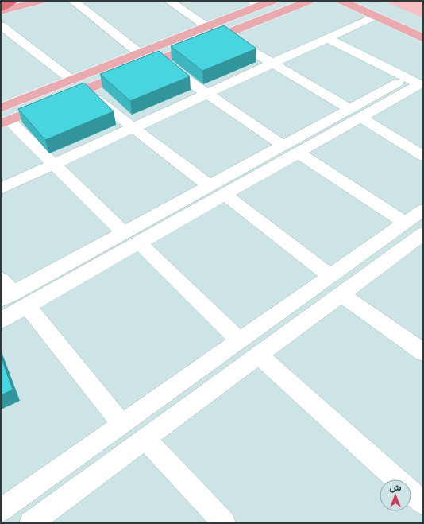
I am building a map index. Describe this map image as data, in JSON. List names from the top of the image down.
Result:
{
  "north": "top"
}
